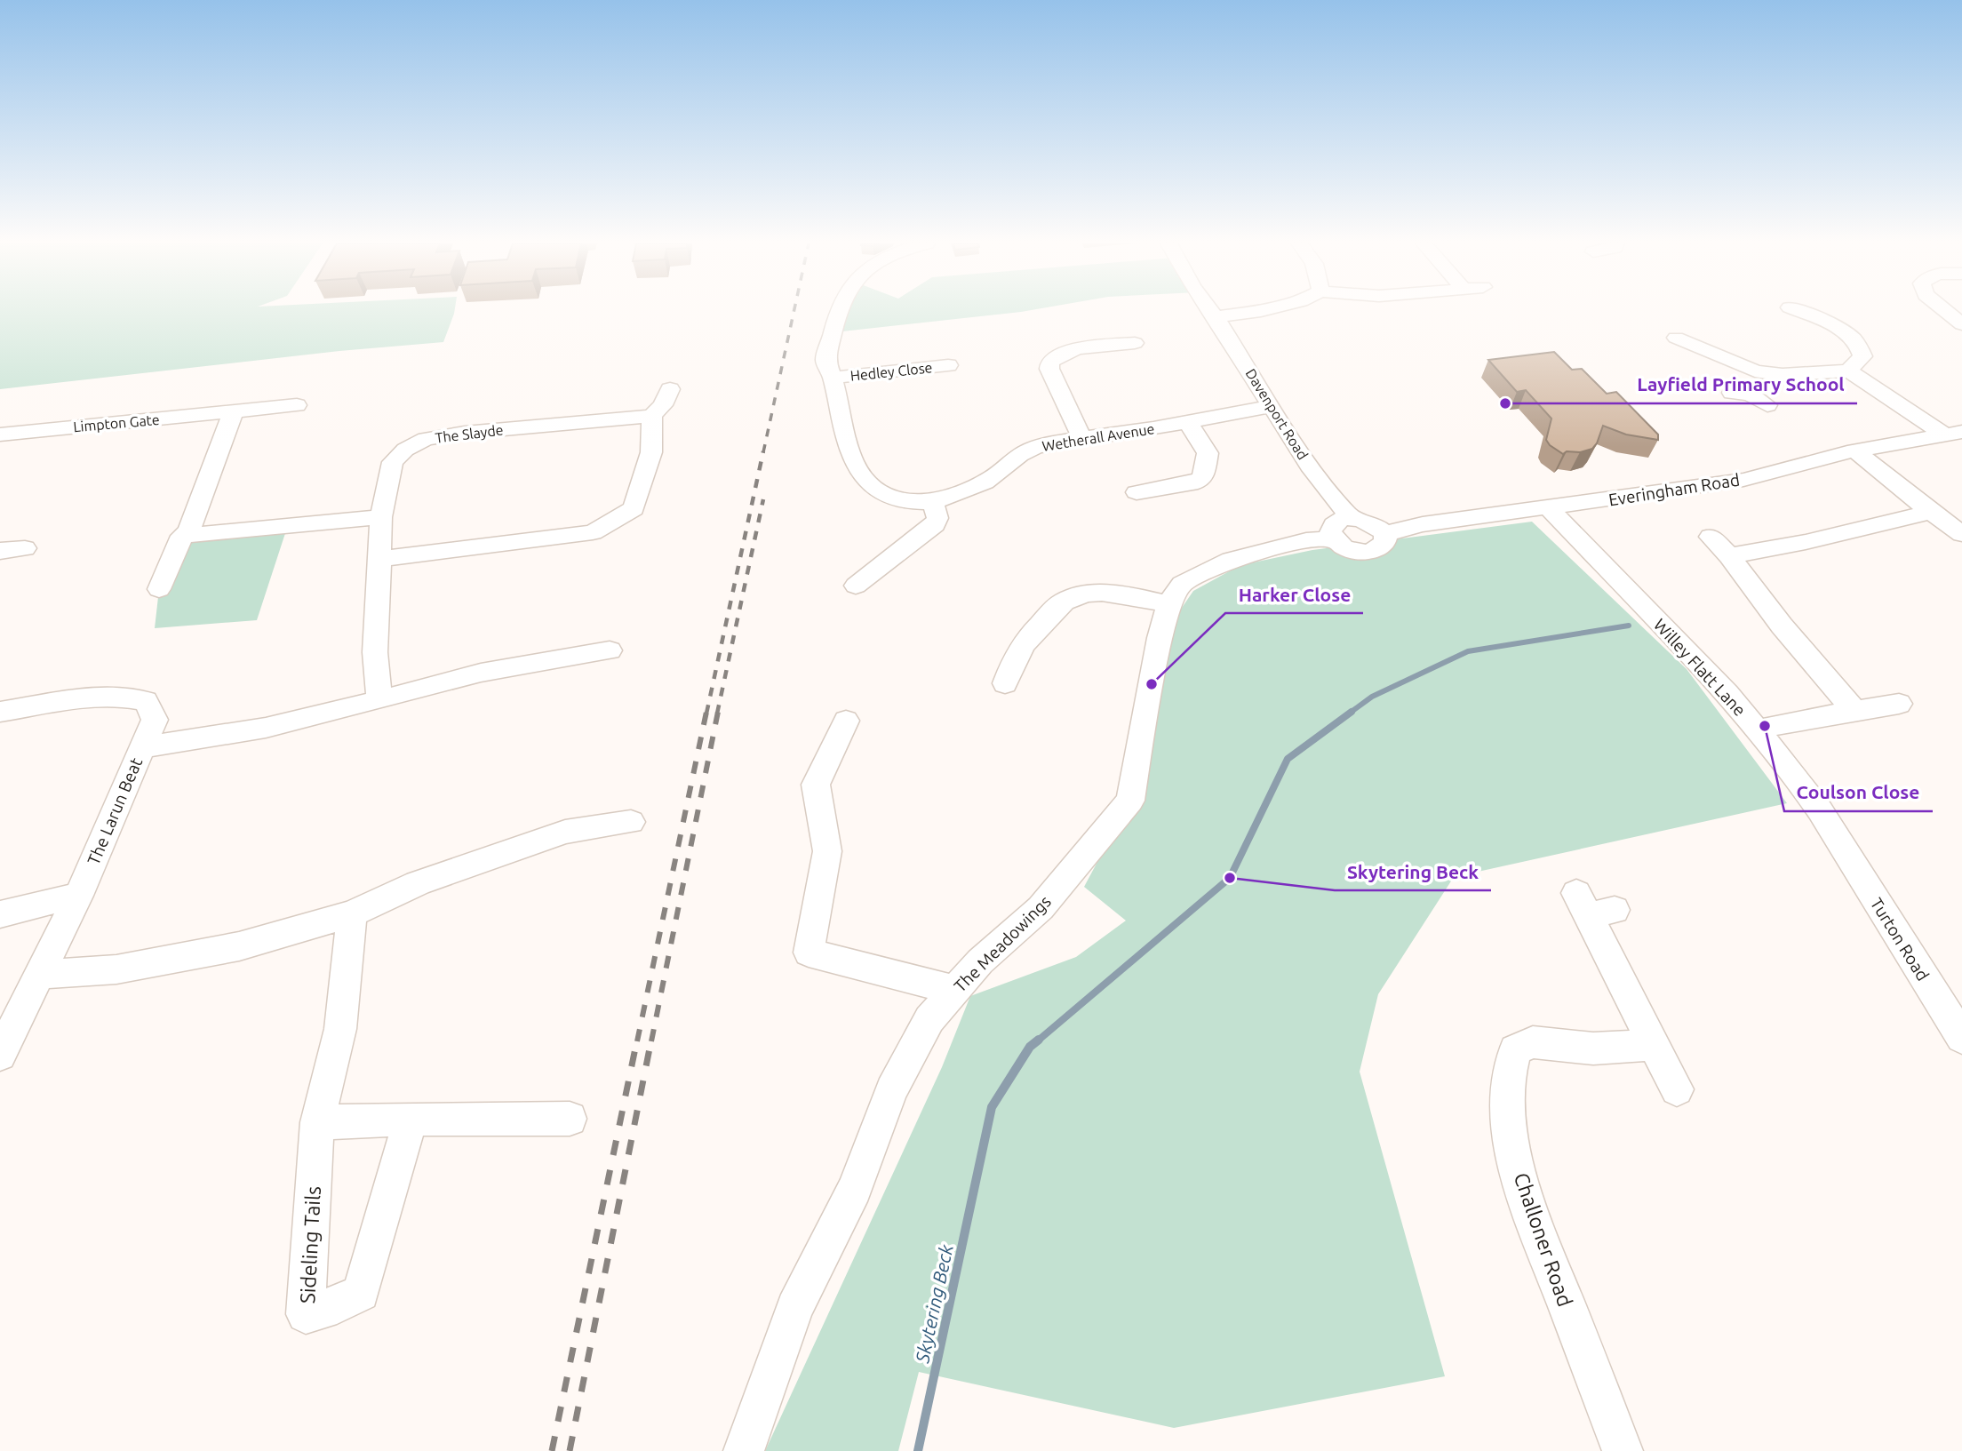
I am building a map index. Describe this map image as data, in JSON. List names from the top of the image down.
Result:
{
  "streets": {
    "street": [
      "Hedley Close",
      "Davenport Road",
      "Limpton Gate",
      "The Slayde",
      "Wetherall Avenue",
      "Everingham Road",
      "Willey Flatt Lane",
      "The Larun Beat",
      "Turton Road",
      "The Meadowings",
      "Challoner Road",
      "Sideling Tails"
    ]
  },
  "crossings": [
    ["Hedley Close", "Wetherall Avenue"],
    ["Davenport Road", "Wetherall Avenue"],
    ["Davenport Road", "The Meadowings"],
    ["Everingham Road", "Willey Flatt Lane"],
    ["Willey Flatt Lane", "Turton Road"]
  ],
  "water": ["Skytering Beck"],
  "places": [
    "Layfield Primary School",
    "Harker Close",
    "Coulson Close",
    "Skytering Beck"
  ]
}
